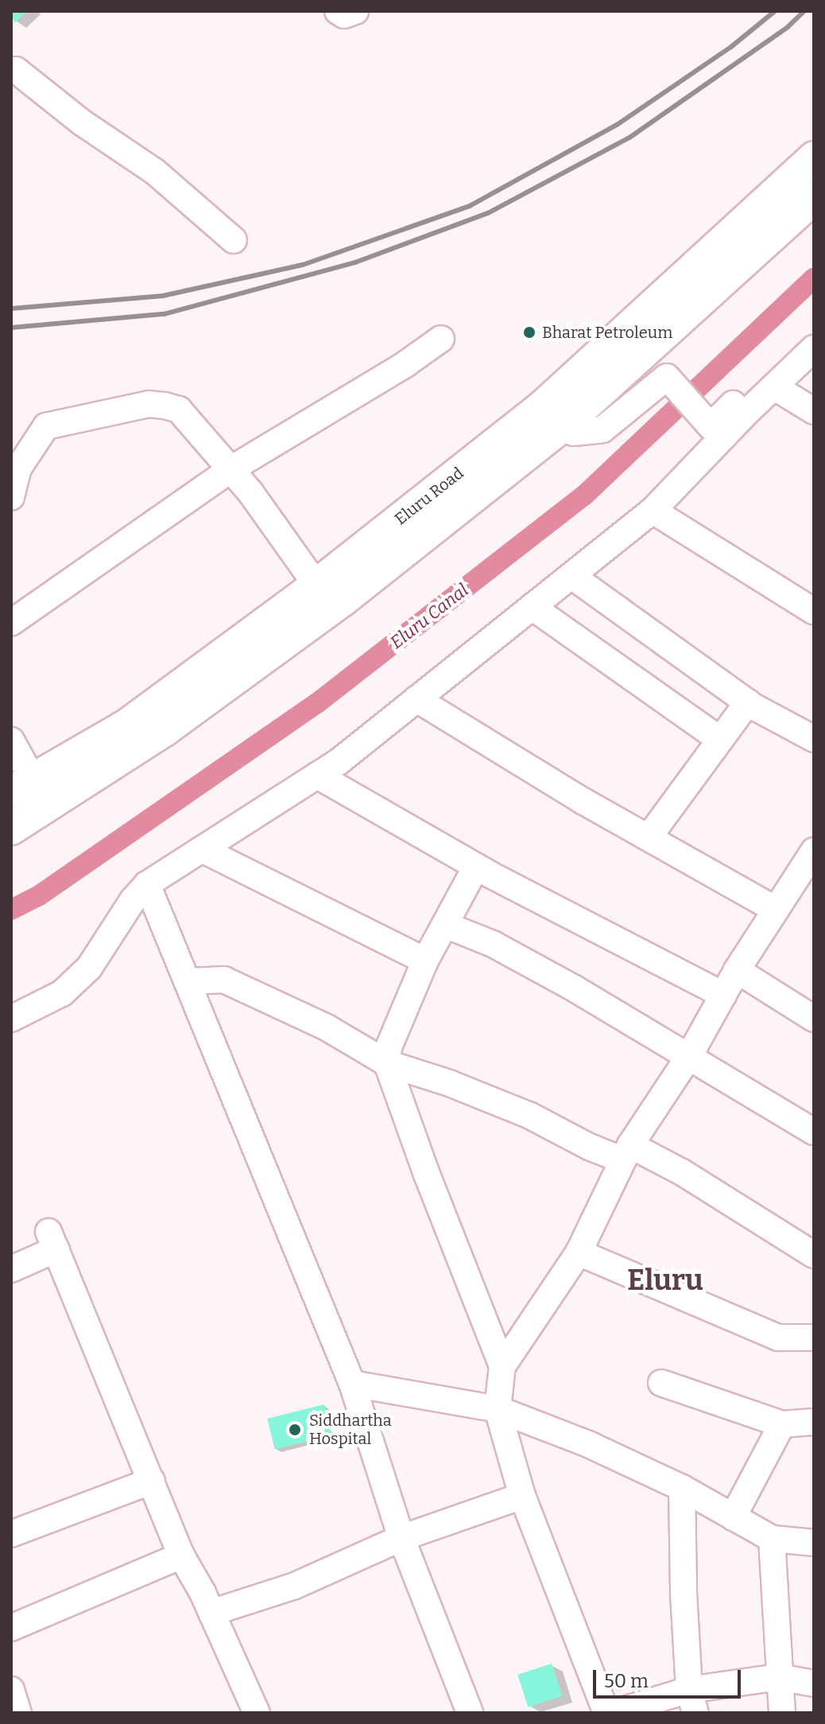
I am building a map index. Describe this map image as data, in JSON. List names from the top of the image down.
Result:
{
  "streets": {
    "main road": ["Eluru Road"]
  },
  "districts": ["Eluru"],
  "water": ["Eluru Canal"],
  "places": ["Bharat Petroleum", "Siddhartha Hospital"],
  "scale_bar": "50 m"
}
